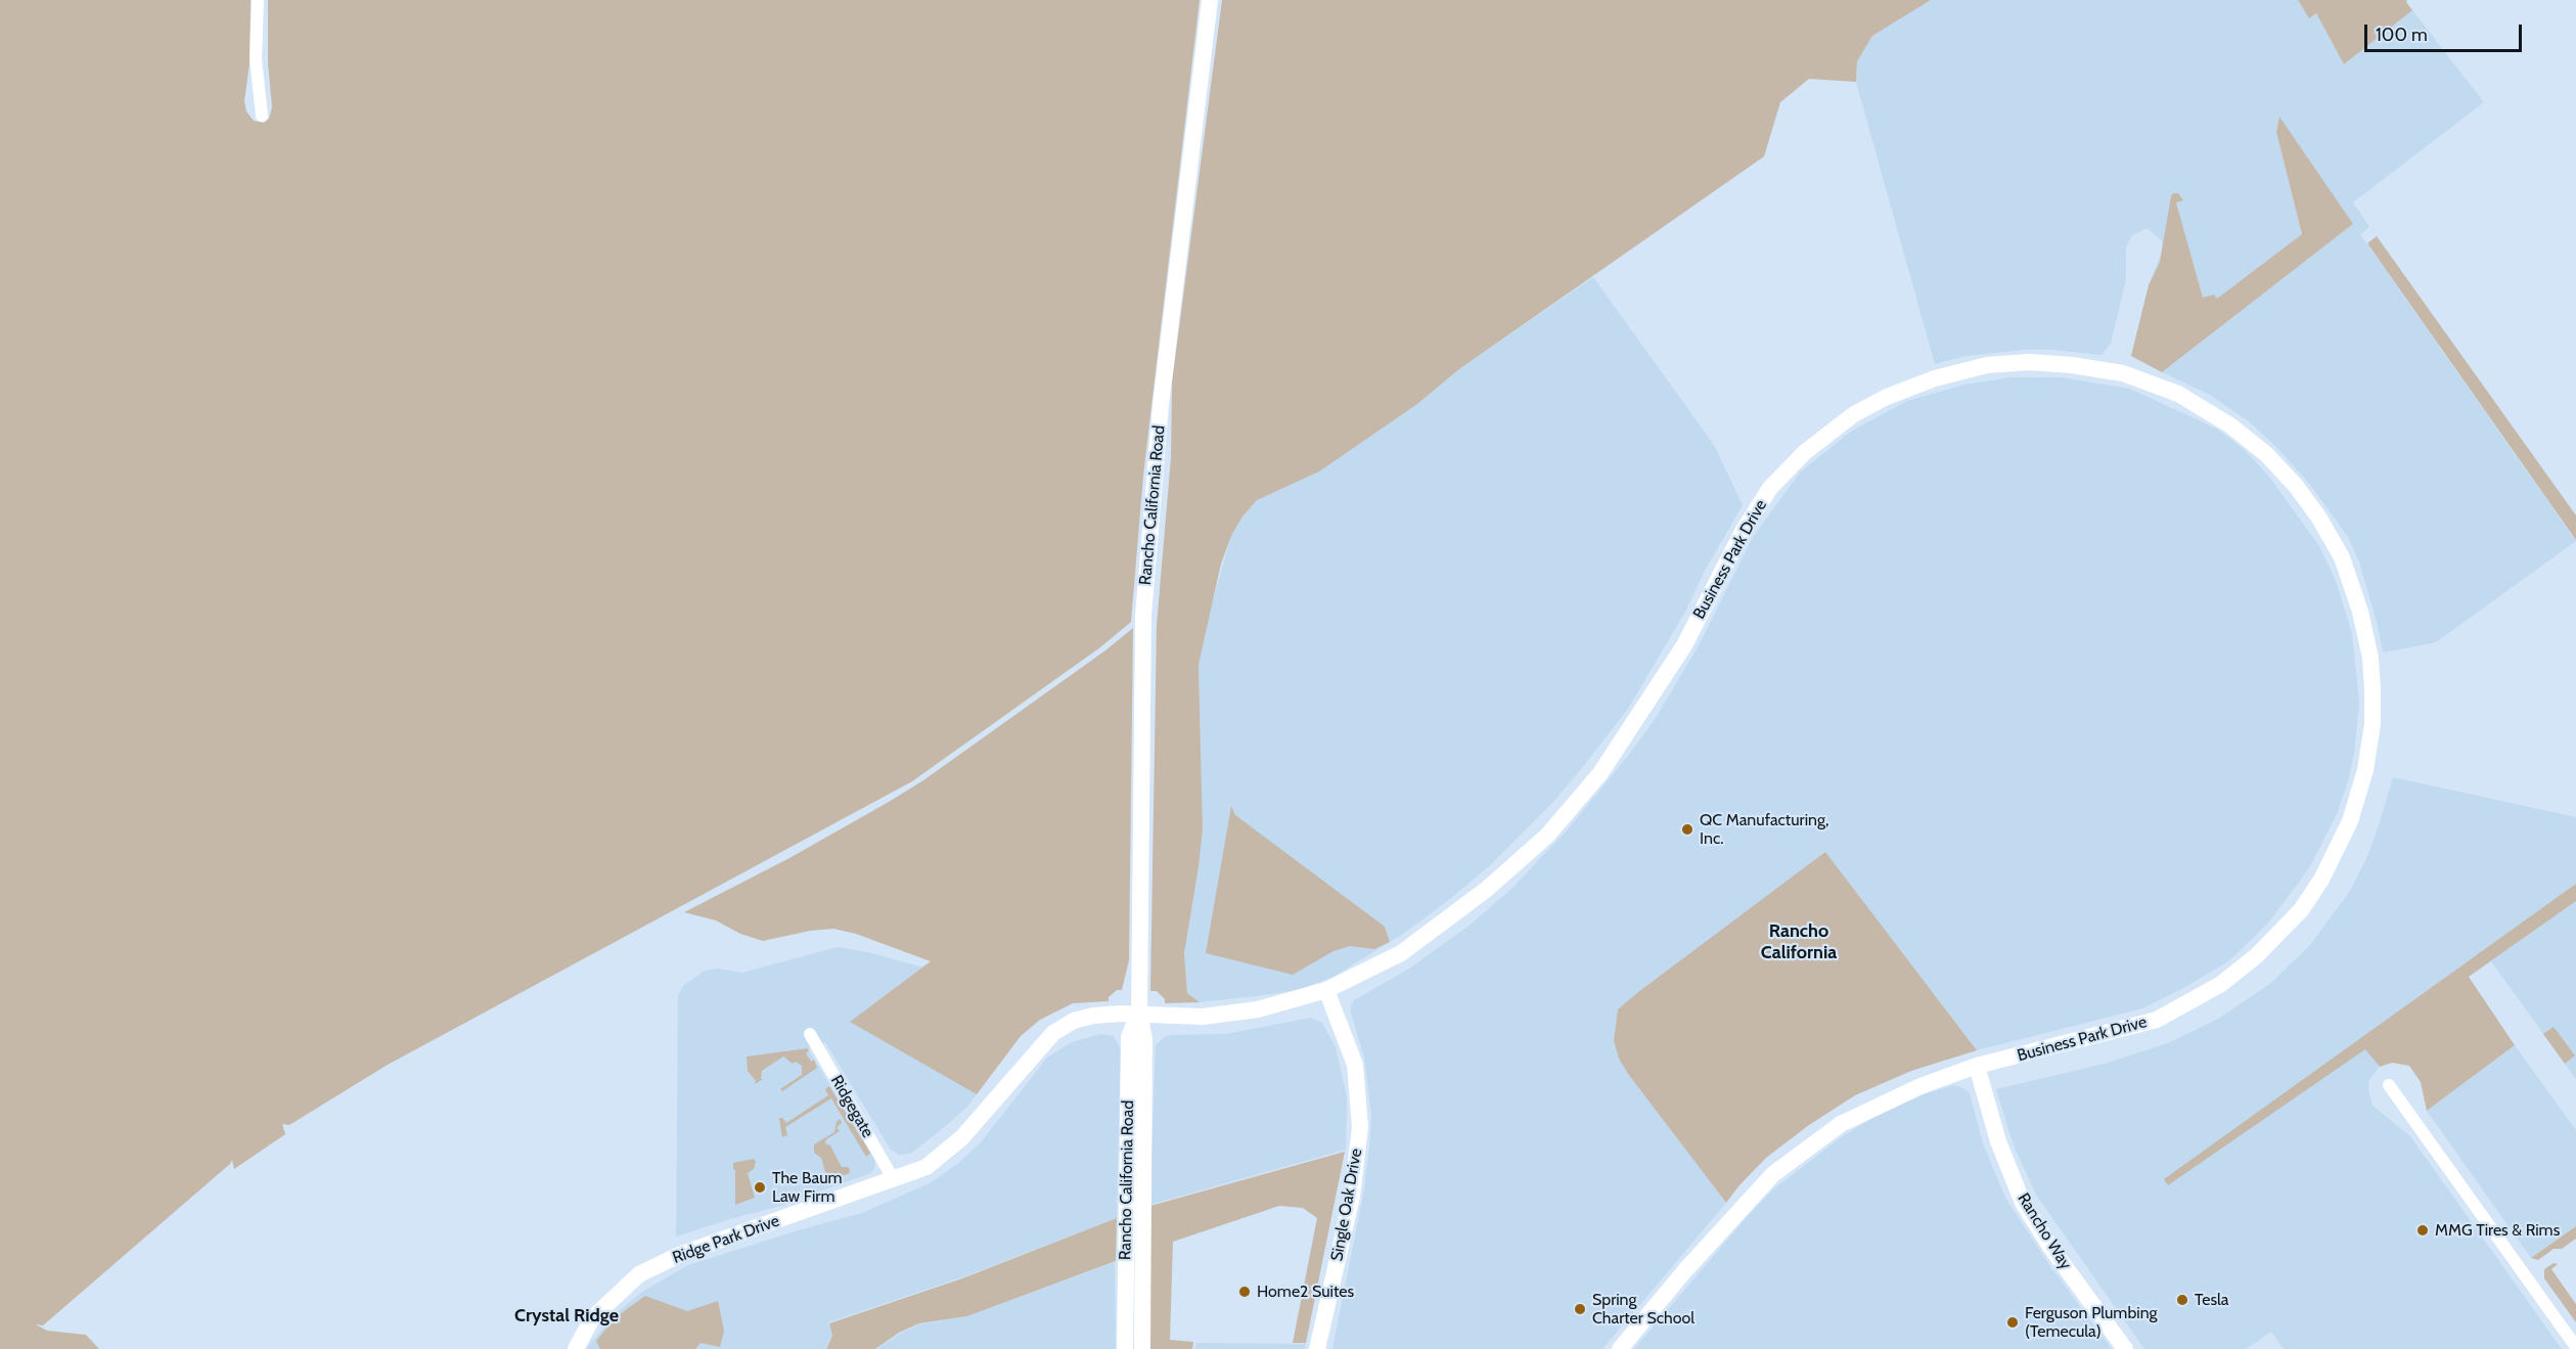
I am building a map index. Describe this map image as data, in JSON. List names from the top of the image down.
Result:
{
  "streets": {
    "street": [
      "Rancho California Road",
      "Business Park Drive",
      "Ridgegate",
      "Single Oak Drive",
      "Rancho Way",
      "Ridge Park Drive"
    ]
  },
  "crossings": [
    ["Rancho California Road", "Business Park Drive"],
    ["Rancho California Road", "Ridge Park Drive"],
    ["Business Park Drive", "Single Oak Drive"],
    ["Business Park Drive", "Rancho Way"],
    ["Business Park Drive", "Ridge Park Drive"],
    ["Ridgegate", "Ridge Park Drive"]
  ],
  "districts": ["Rancho California", "Crystal Ridge"],
  "places": [
    "QC Manufacturing, Inc.",
    "The Baum Law Firm",
    "MMG Tires & Rims",
    "Home2 Suites",
    "Tesla",
    "Spring Charter School",
    "Ferguson Plumbing (Temecula)"
  ],
  "scale_bar": "100 m"
}
